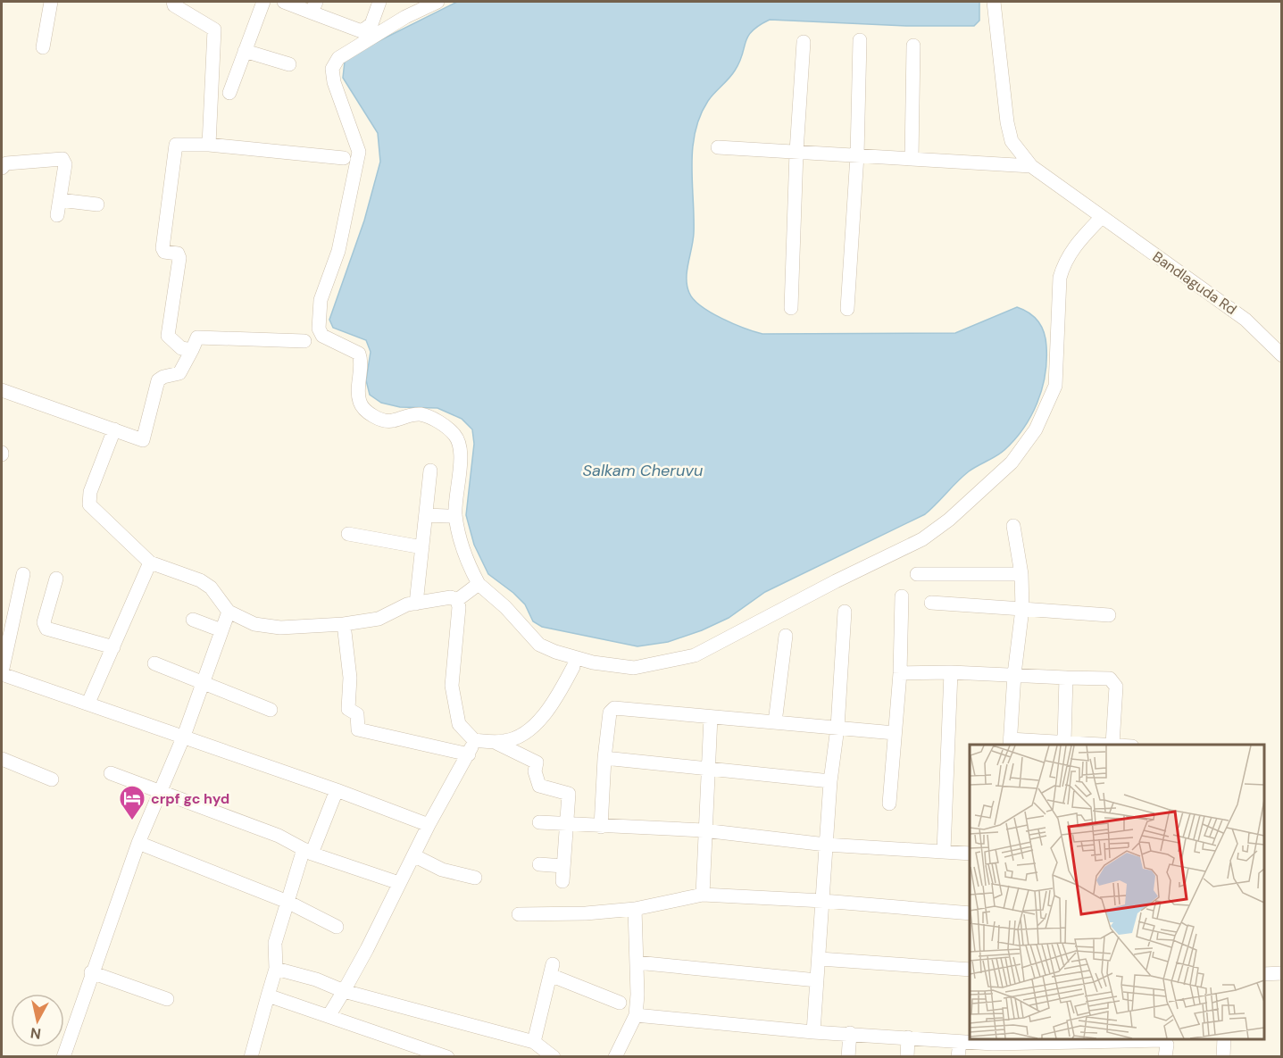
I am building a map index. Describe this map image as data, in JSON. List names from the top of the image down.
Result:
{
  "streets": {
    "street": ["Bandlaguda Rd"]
  },
  "water": ["Salkam Cheruvu"],
  "places": {
    "hotel": ["crpf gc hyd"]
  },
  "north": "bottom"
}
